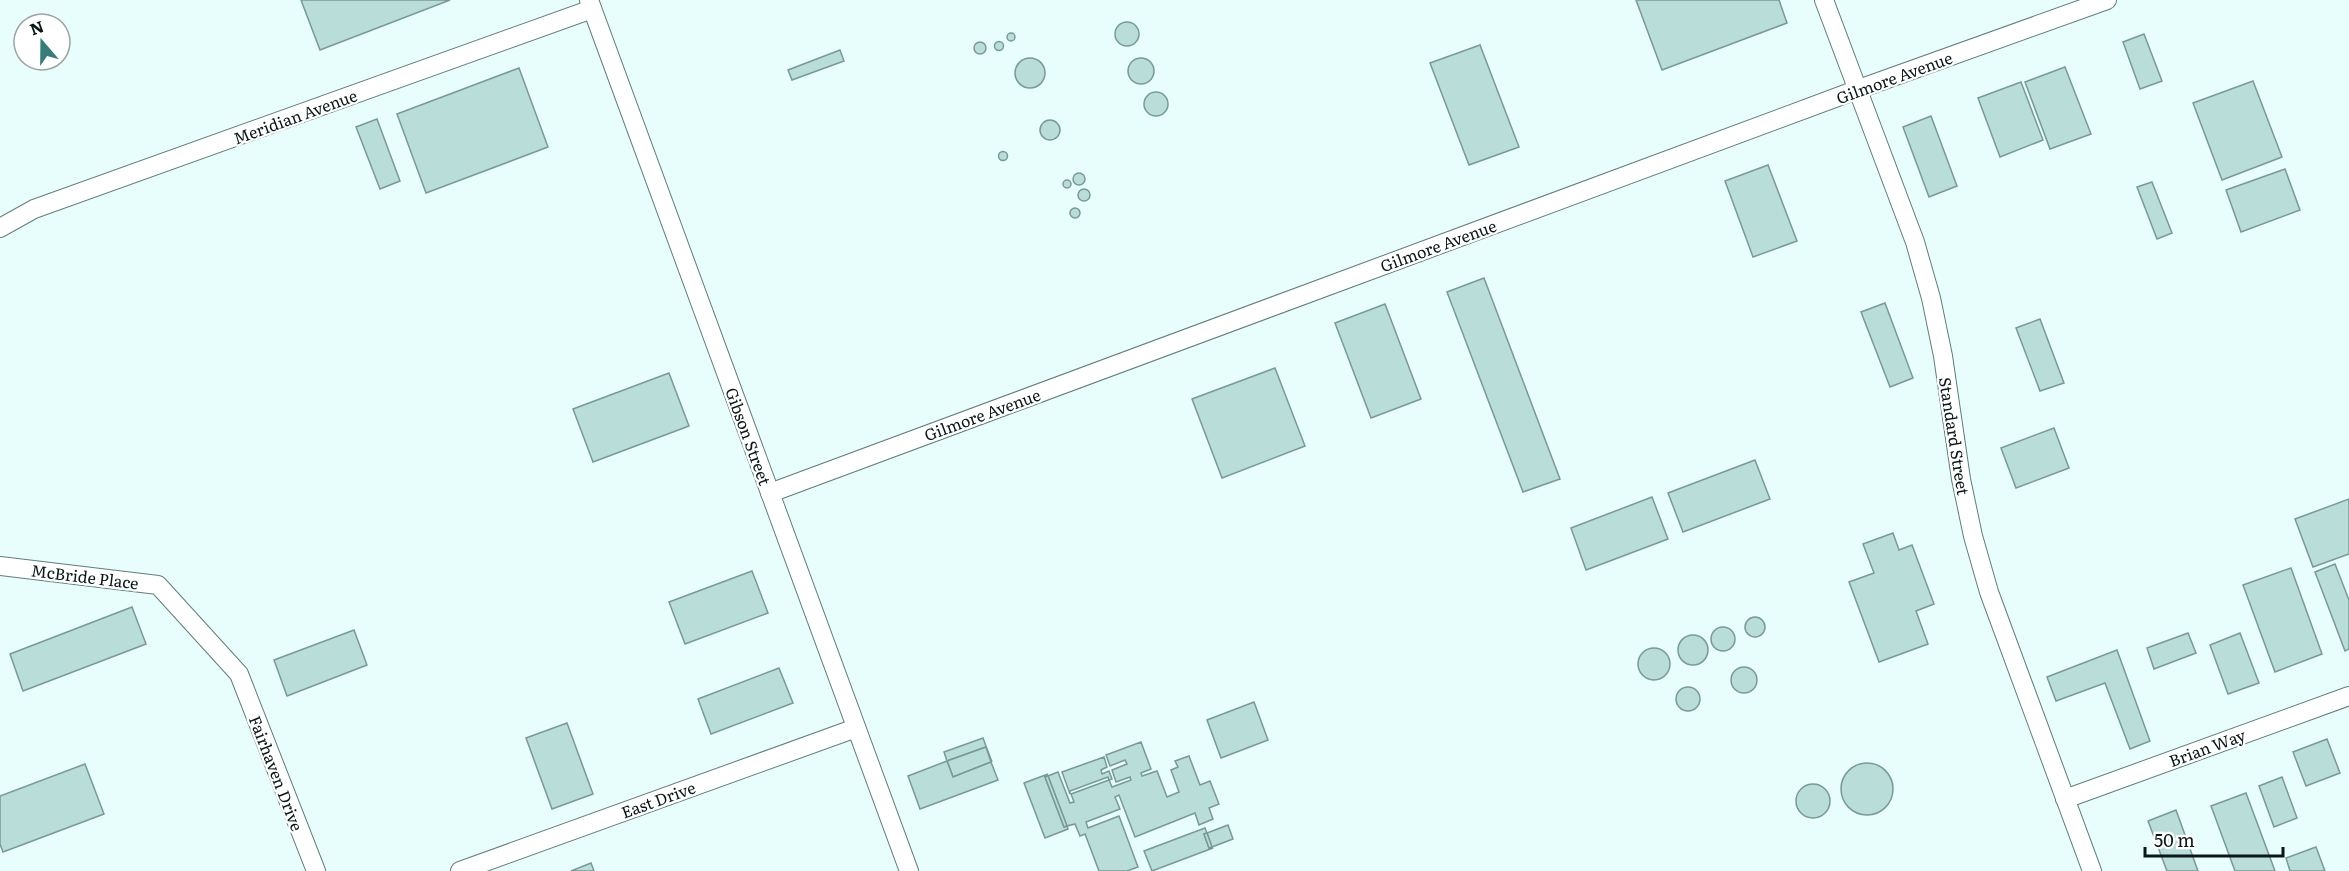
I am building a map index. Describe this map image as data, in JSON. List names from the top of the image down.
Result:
{
  "streets": {
    "street": [
      "Gilmore Avenue",
      "Meridian Avenue",
      "Gibson Street",
      "Standard Street",
      "McBride Place",
      "Brian Way",
      "Fairhaven Drive",
      "East Drive"
    ]
  },
  "crossings": [
    ["Gilmore Avenue", "Gibson Street"],
    ["Gilmore Avenue", "Standard Street"],
    ["Meridian Avenue", "Gibson Street"],
    ["Gibson Street", "East Drive"],
    ["Standard Street", "Brian Way"],
    ["McBride Place", "Fairhaven Drive"]
  ],
  "scale_bar": "50 m",
  "north": "top"
}
